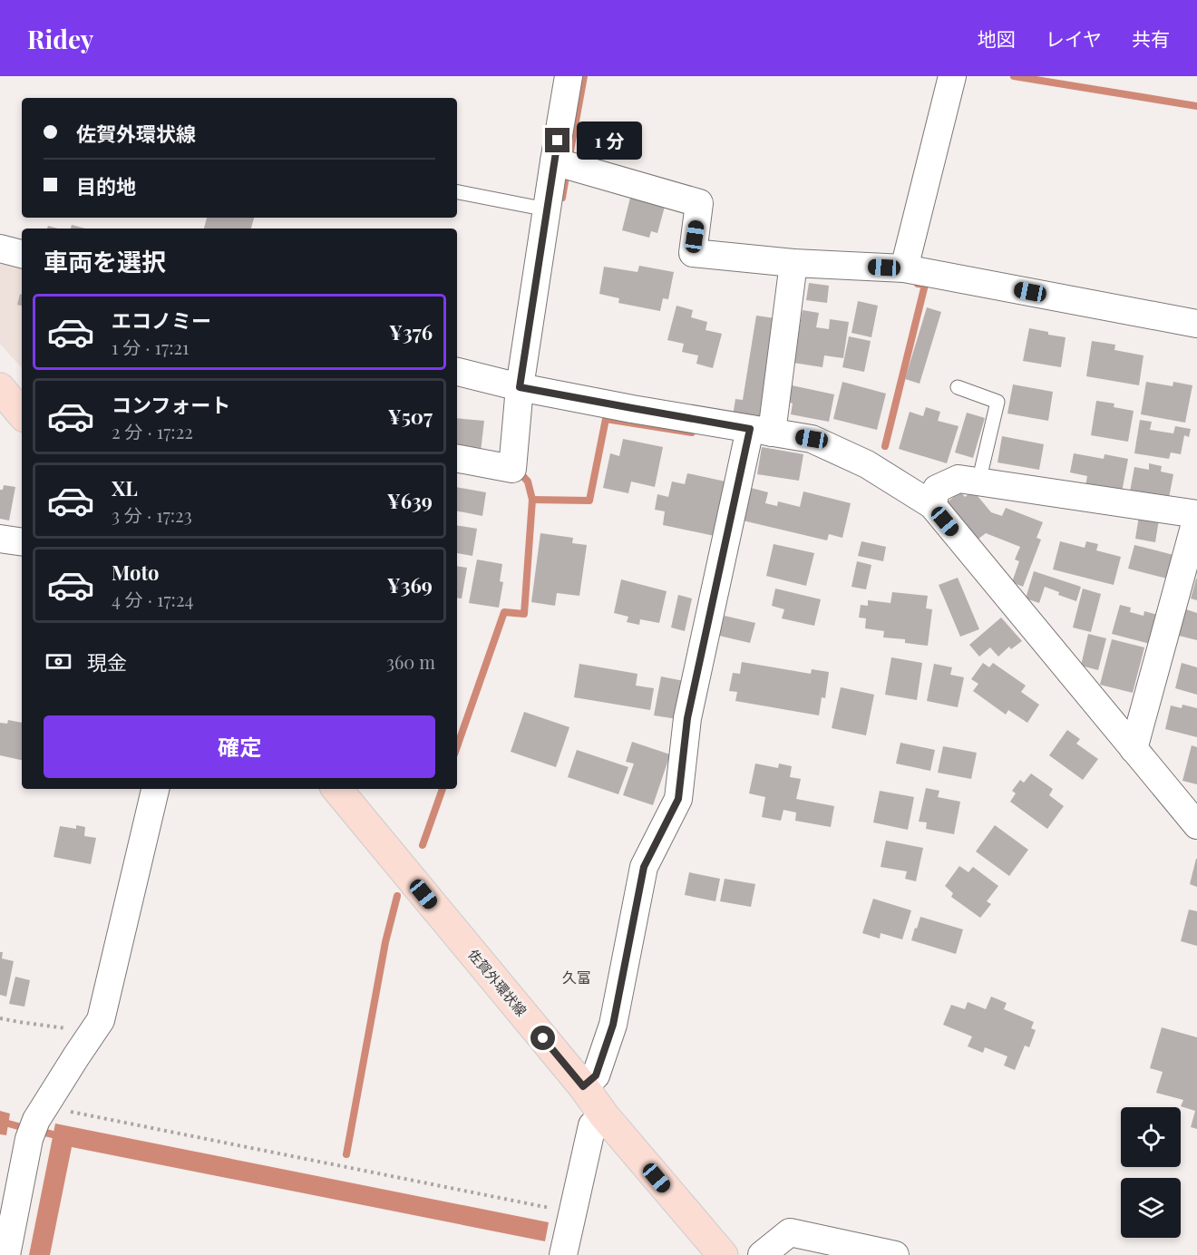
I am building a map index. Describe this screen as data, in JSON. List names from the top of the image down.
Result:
{
  "streets": {
    "main road": ["佐賀外環状線"]
  },
  "districts": ["久富"],
  "page": {
    "header": "Ridey",
    "nav": ["地図", "レイヤ", "共有"],
    "banner": ["佐賀外環状線", "目的地"],
    "bubble": "1 分",
    "heading": "車両を選択",
    "list": [
      {
        "name": "エコノミー",
        "note": "1 分 · 17:21",
        "value": "¥376"
      },
      {
        "name": "コンフォート",
        "note": "2 分 · 17:22",
        "value": "¥507"
      },
      {
        "name": "XL",
        "note": "3 分 · 17:23",
        "value": "¥639"
      },
      {
        "name": "Moto",
        "note": "4 分 · 17:24",
        "value": "¥369"
      }
    ],
    "pay": ["現金", "360 m"],
    "buttons": "確定"
  }
}
